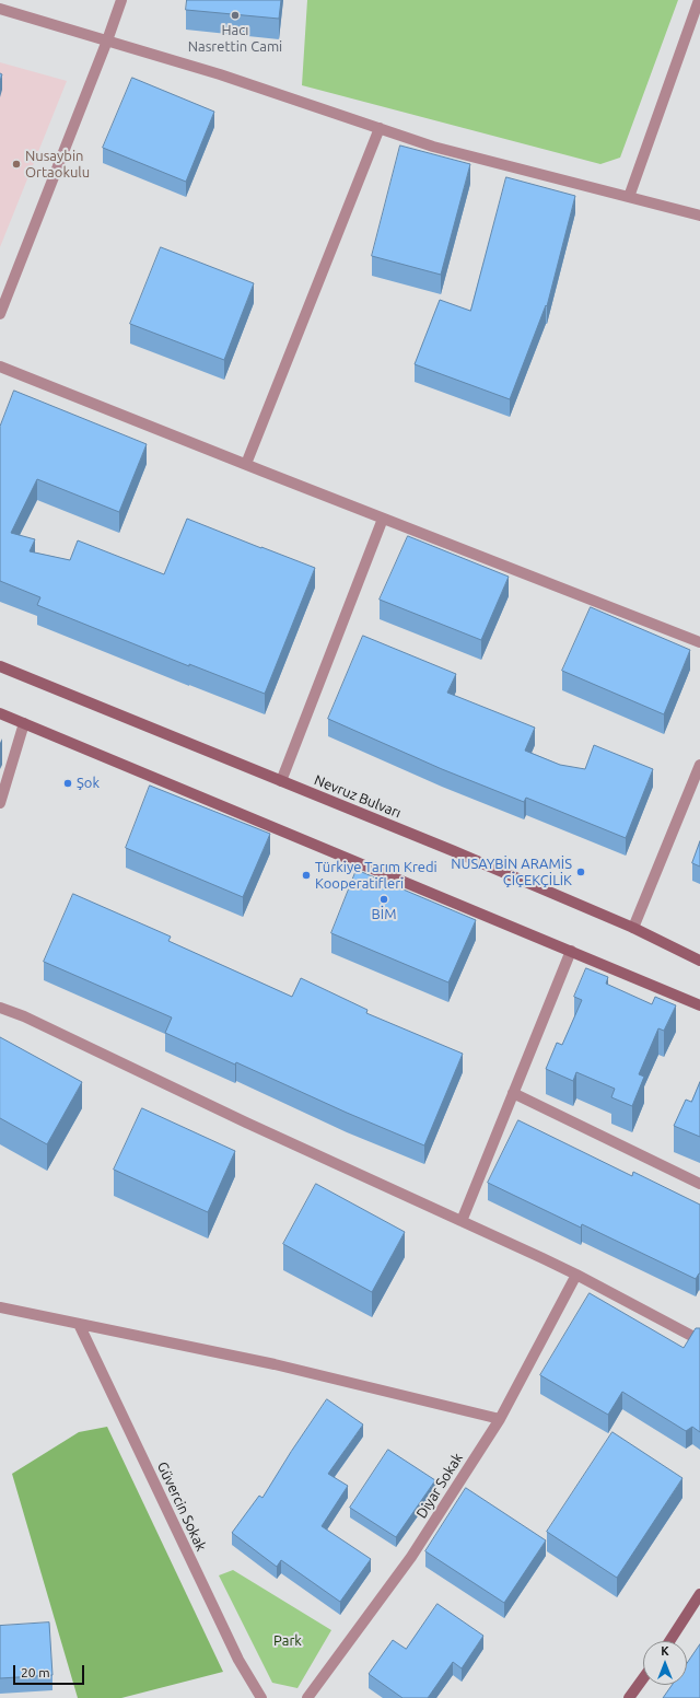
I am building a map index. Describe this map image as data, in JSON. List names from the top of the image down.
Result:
{
  "streets": {
    "main road": ["Nevruz Bulvarı"],
    "street": ["Diyar Sokak", "Güvercin Sokak"]
  },
  "parks": ["Park"],
  "places": [
    "Hacı Nasrettin Cami",
    "Nusaybin Ortaokulu",
    "Şok",
    "NUSAYBİN ARAMİS ÇİÇEKÇİLİK",
    "Türkiye Tarım Kredi Kooperatifleri",
    "BİM"
  ],
  "scale_bar": "20 m",
  "north": "top"
}
